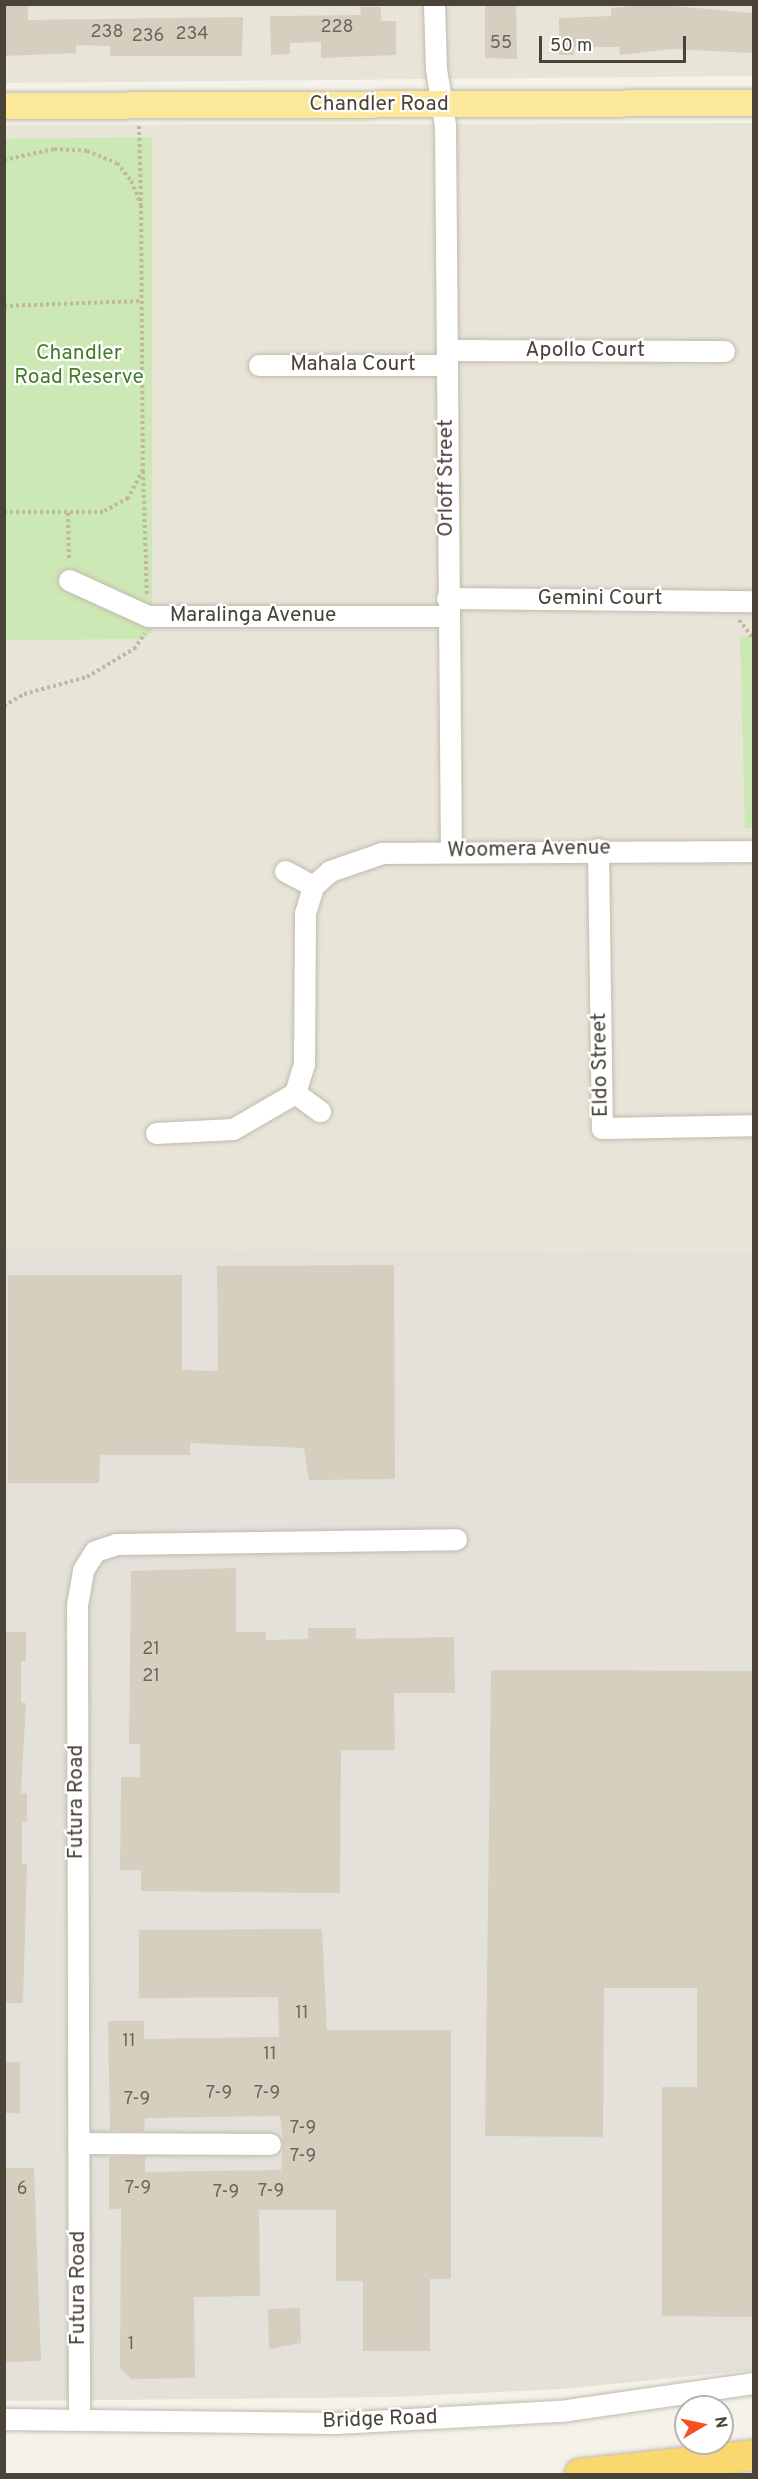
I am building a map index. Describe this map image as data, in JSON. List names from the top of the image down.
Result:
{
  "streets": {
    "main road": ["Chandler Road"],
    "street": [
      "Apollo Court",
      "Mahala Court",
      "Orloff Street",
      "Gemini Court",
      "Maralinga Avenue",
      "Woomera Avenue",
      "Eldo Street",
      "Futura Road",
      "Bridge Road"
    ]
  },
  "crossings": [
    ["Chandler Road", "Orloff Street"],
    ["Apollo Court", "Mahala Court"],
    ["Apollo Court", "Orloff Street"],
    ["Mahala Court", "Orloff Street"],
    ["Orloff Street", "Gemini Court"],
    ["Orloff Street", "Maralinga Avenue"],
    ["Orloff Street", "Woomera Avenue"],
    ["Gemini Court", "Maralinga Avenue"],
    ["Woomera Avenue", "Eldo Street"],
    ["Futura Road", "Bridge Road"]
  ],
  "parks": ["Chandler Road Reserve"],
  "house_numbers": [
    "228",
    "238",
    "234",
    "236",
    "55",
    "21",
    "21",
    "11",
    "11",
    "11",
    "7-9",
    "7-9",
    "7-9",
    "7-9",
    "7-9",
    "7-9",
    "6",
    "7-9",
    "7-9",
    "1"
  ],
  "scale_bar": "50 m",
  "north": "right"
}
